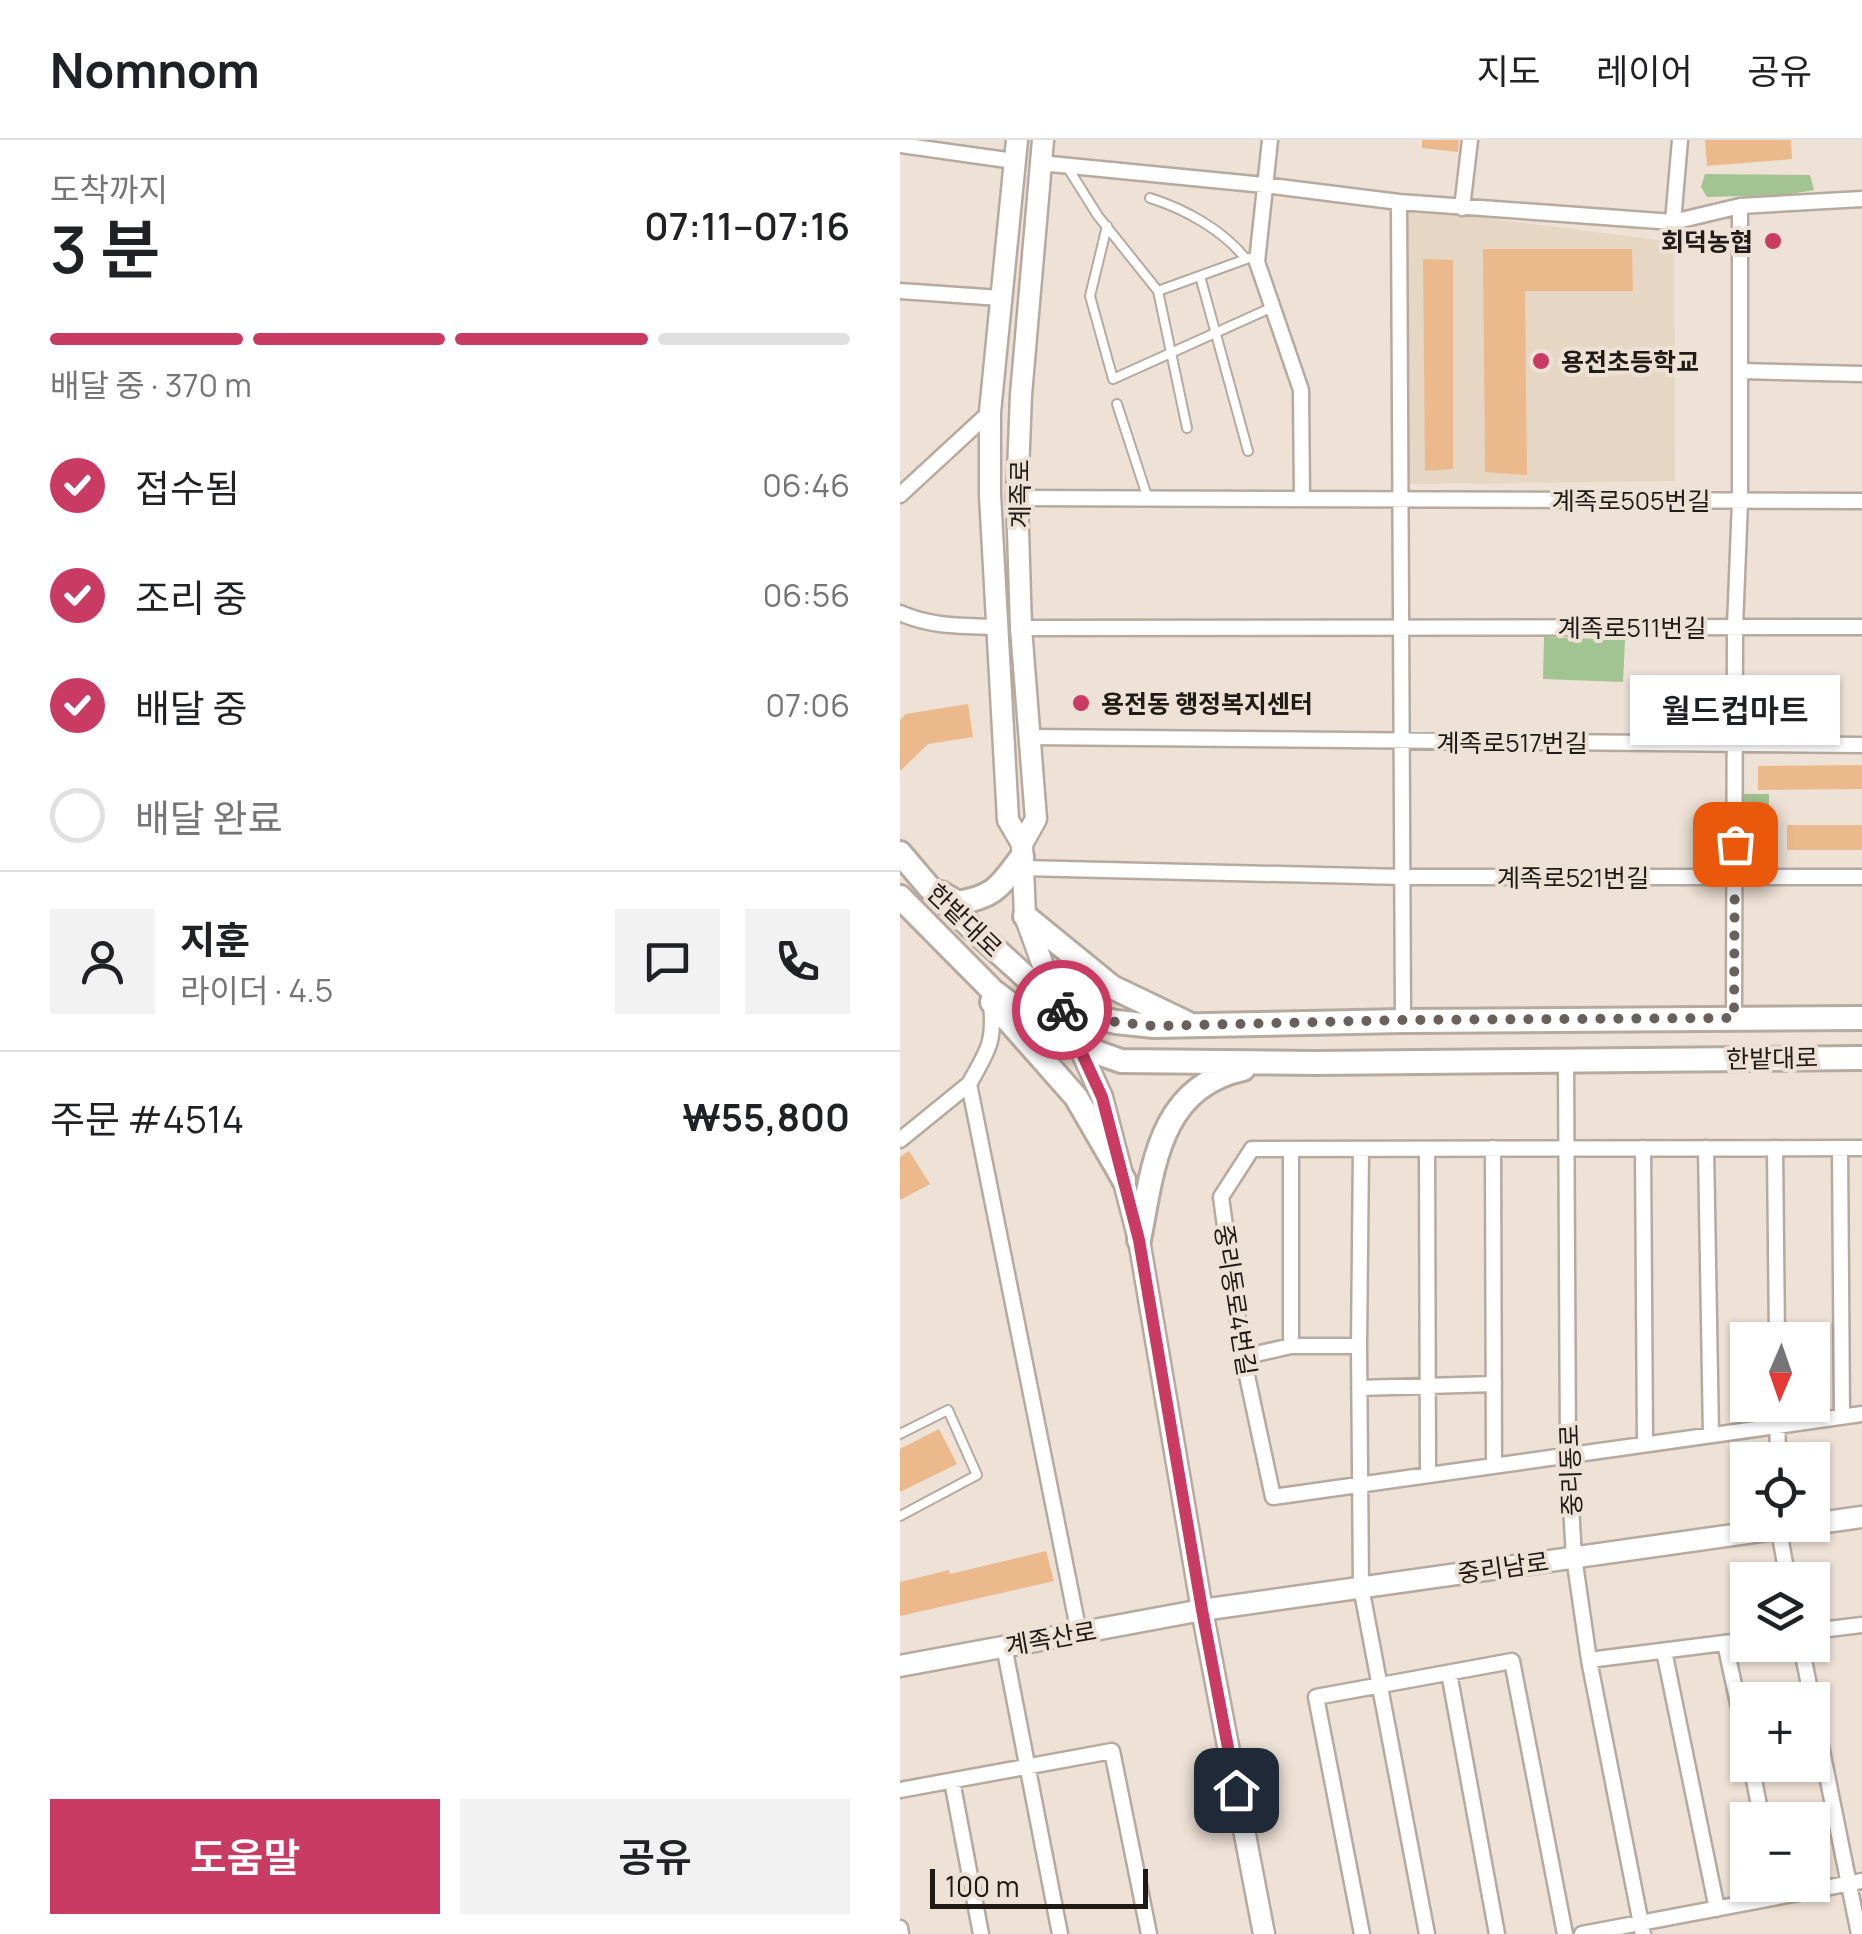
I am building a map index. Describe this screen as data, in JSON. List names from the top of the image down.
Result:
{
  "streets": {
    "main road": [
      "계족로",
      "한밭대로",
      "중리남로",
      "계족산로"
    ],
    "street": [
      "계족로505번길",
      "계족로511번길",
      "계족로517번길",
      "계족로521번길",
      "중리동로4번길",
      "중리동로"
    ]
  },
  "crossings": [
    ["계족로", "계족로505번길"],
    ["계족로", "계족로511번길"],
    ["계족로", "계족로517번길"],
    ["계족로", "계족로521번길"],
    ["계족로", "한밭대로"],
    ["계족로", "중리남로"],
    ["계족로", "계족산로"],
    ["계족로517번길", "계족로521번길"],
    ["한밭대로", "중리동로"],
    ["중리동로4번길", "중리동로"],
    ["중리동로", "중리남로"],
    ["중리남로", "계족산로"]
  ],
  "places": [
    "회덕농협",
    "용전초등학교",
    "용전동 행정복지센터",
    "월드컵마트"
  ],
  "scale_bar": "100 m",
  "north": "bottom",
  "page": {
    "header": "Nomnom",
    "nav": ["지도", "레이어", "공유"],
    "heading": ["3 분", "도착까지", "07:11–07:16"],
    "panel": [
      "지훈",
      "라이더 · 4.5",
      "주문 #4514",
      "₩55,800"
    ],
    "bar": "배달 중 · 370 m",
    "list": [
      ["접수됨", "06:46"],
      ["조리 중", "06:56"],
      ["배달 중", "07:06"],
      "배달 완료"
    ],
    "bubble": "월드컵마트",
    "map_buttons": ["+", "−"],
    "buttons": ["도움말", "공유"],
    "scale": "100 m"
  }
}
